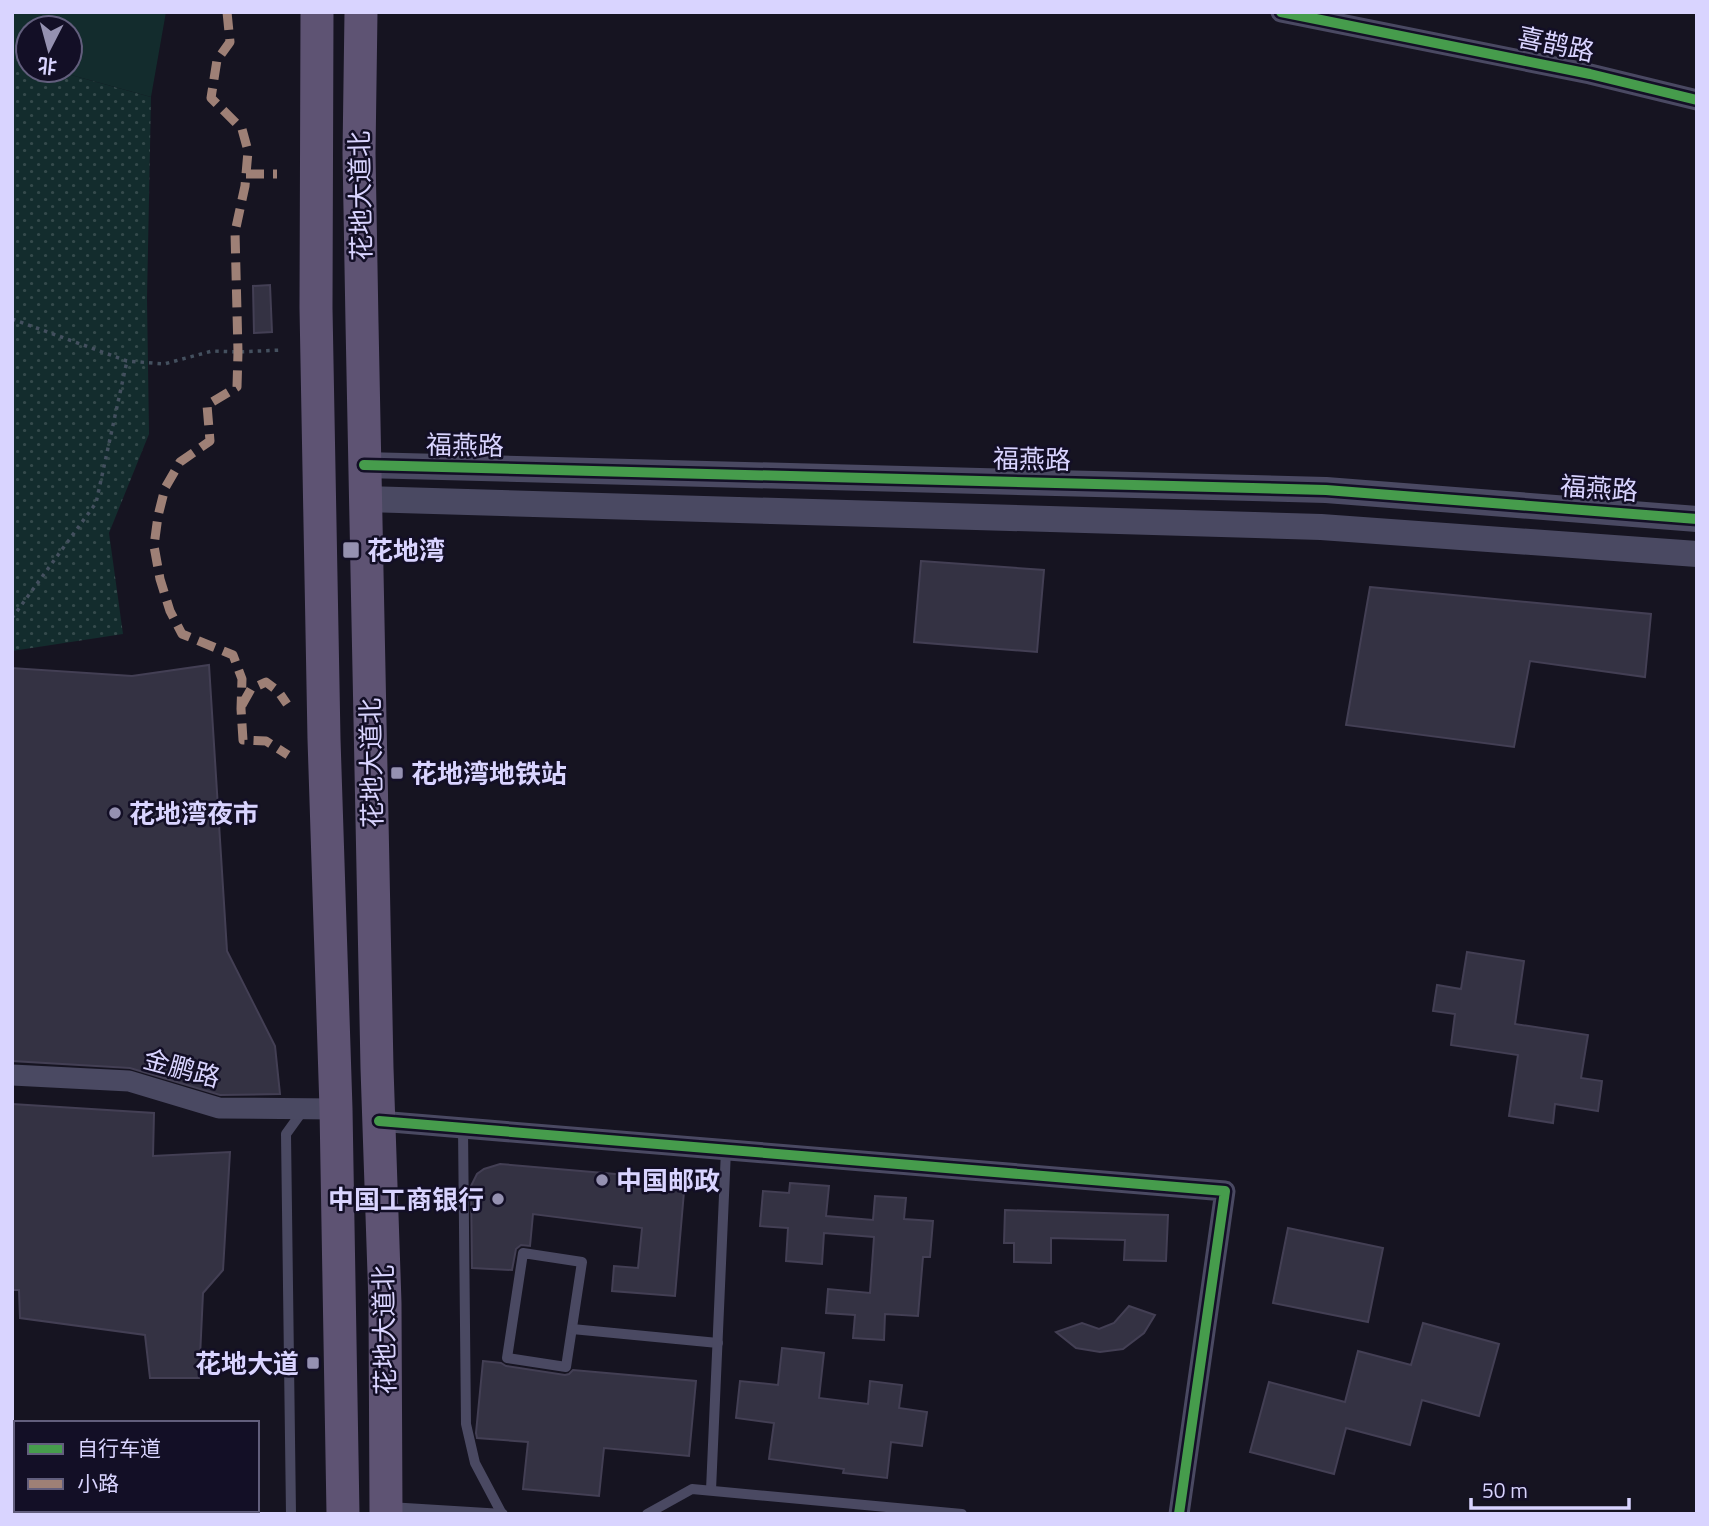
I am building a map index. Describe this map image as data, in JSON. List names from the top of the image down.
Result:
{
  "streets": {
    "main road": ["花地大道北"],
    "street": ["喜鹊路", "福燕路", "金鹏路"]
  },
  "crossings": [
    ["花地大道北", "福燕路"],
    ["花地大道北", "金鹏路"]
  ],
  "places": {
    "transit": ["花地湾", "花地湾地铁站", "花地大道"],
    "other": ["花地湾夜市", "中国邮政", "中国工商银行"]
  },
  "legend": ["自行车道", "小路"],
  "scale_bar": "50 m",
  "north": "bottom"
}
